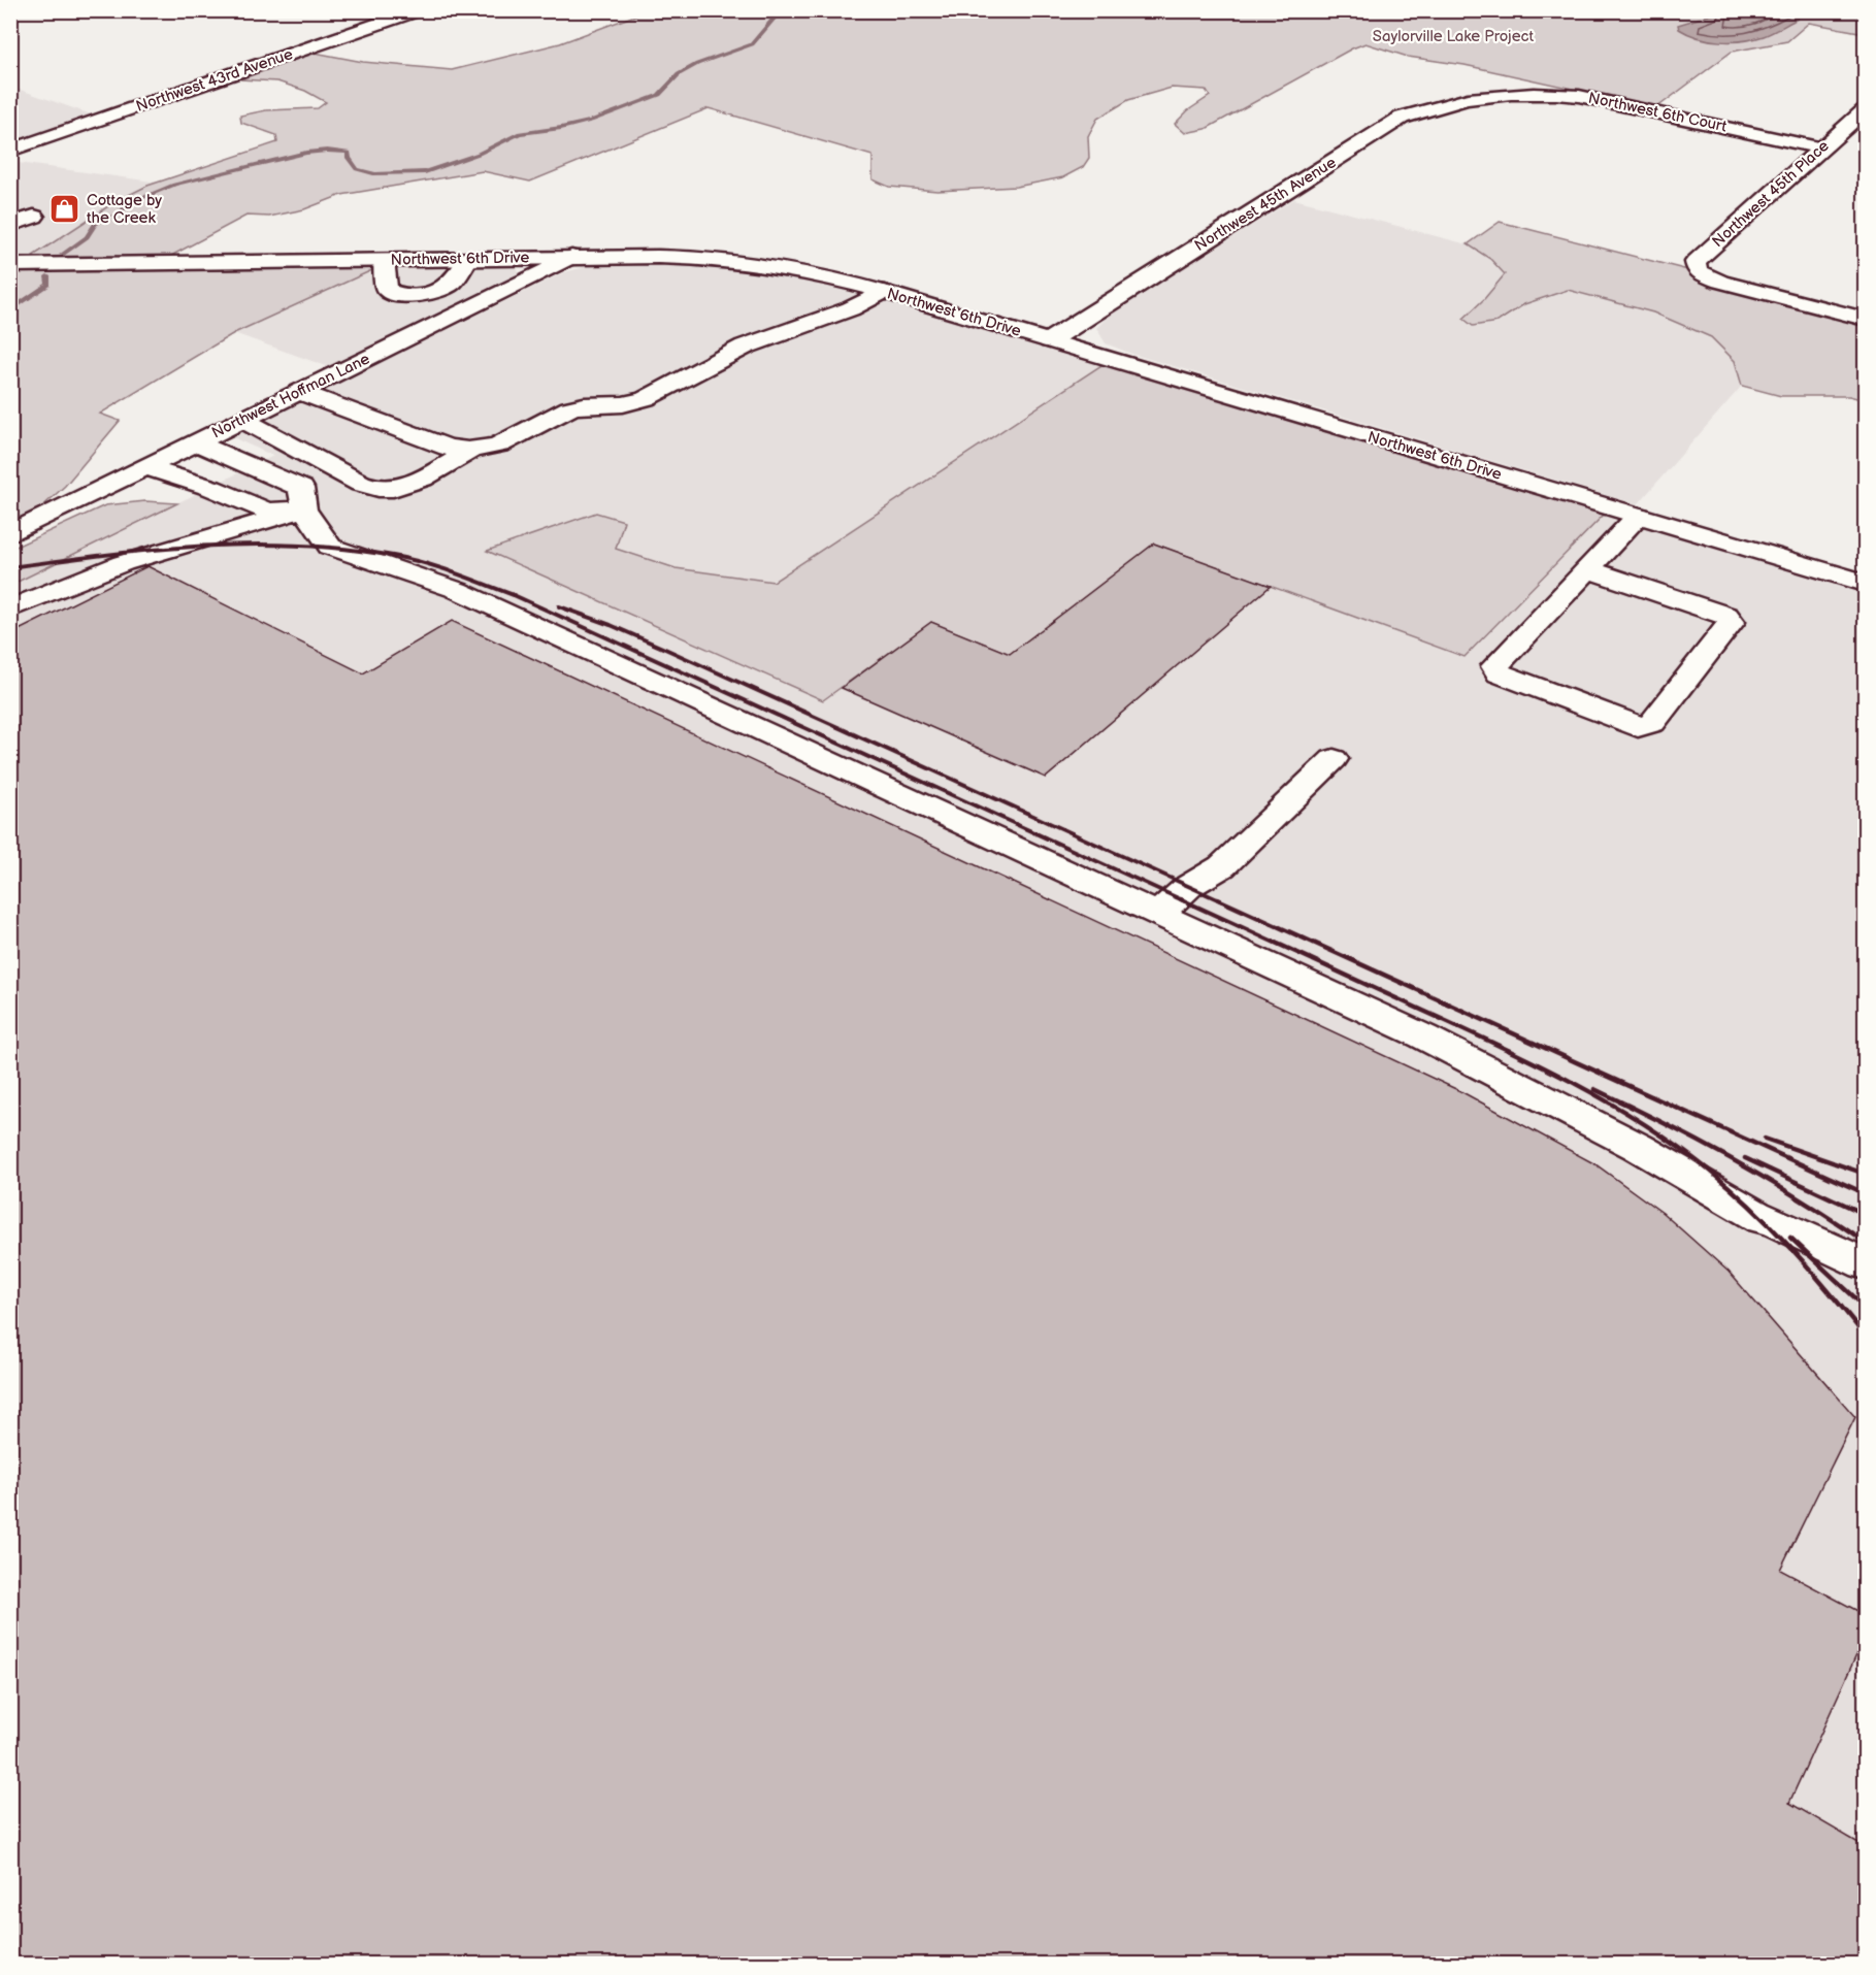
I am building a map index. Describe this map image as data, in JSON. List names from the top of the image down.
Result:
{
  "streets": {
    "street": [
      "Northwest 43rd Avenue",
      "Northwest 6th Court",
      "Northwest 45th Place",
      "Northwest 45th Avenue",
      "Northwest 6th Drive",
      "Northwest Hoffman Lane"
    ]
  },
  "crossings": [
    ["Northwest 6th Court", "Northwest 45th Place"],
    ["Northwest 6th Court", "Northwest 45th Avenue"],
    ["Northwest 45th Avenue", "Northwest 6th Drive"],
    ["Northwest 6th Drive", "Northwest Hoffman Lane"]
  ],
  "parks": ["Saylorville Lake Project"],
  "places": {
    "shop": ["Cottage by the Creek"]
  }
}
